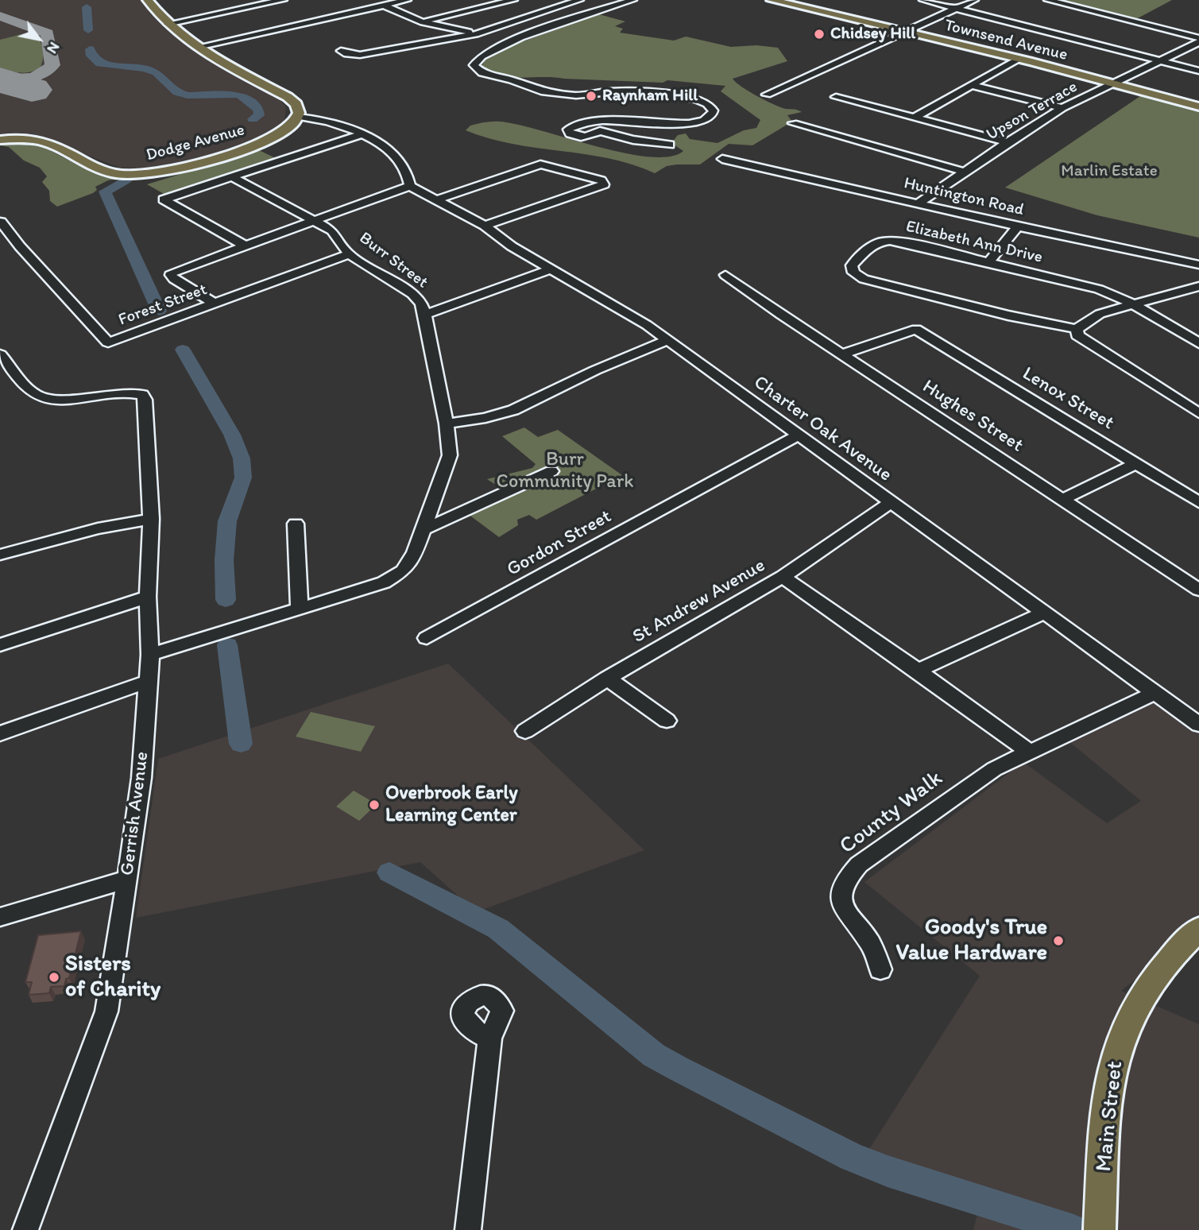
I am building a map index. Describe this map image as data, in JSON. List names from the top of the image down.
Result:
{
  "streets": {
    "main road": ["Townsend Avenue", "Dodge Avenue", "Main Street"],
    "street": [
      "Upson Terrace",
      "Huntington Road",
      "Elizabeth Ann Drive",
      "Burr Street",
      "Forest Street",
      "Lenox Street",
      "Hughes Street",
      "Charter Oak Avenue",
      "Gordon Street",
      "St Andrew Avenue",
      "County Walk",
      "Gerrish Avenue"
    ]
  },
  "crossings": [
    ["Townsend Avenue", "Upson Terrace"],
    ["Upson Terrace", "Huntington Road"],
    ["Burr Street", "Forest Street"],
    ["Burr Street", "Charter Oak Avenue"],
    ["Burr Street", "Gerrish Avenue"],
    ["Lenox Street", "Hughes Street"],
    ["Charter Oak Avenue", "Gordon Street"],
    ["Charter Oak Avenue", "St Andrew Avenue"],
    ["Charter Oak Avenue", "County Walk"]
  ],
  "parks": ["Marlin Estate", "Burr Community Park"],
  "places": [
    "Chidsey Hill",
    "Raynham Hill",
    "Overbrook Early Learning Center",
    "Goody's True Value Hardware",
    "Sisters of Charity"
  ],
  "north": "bottom right"
}
